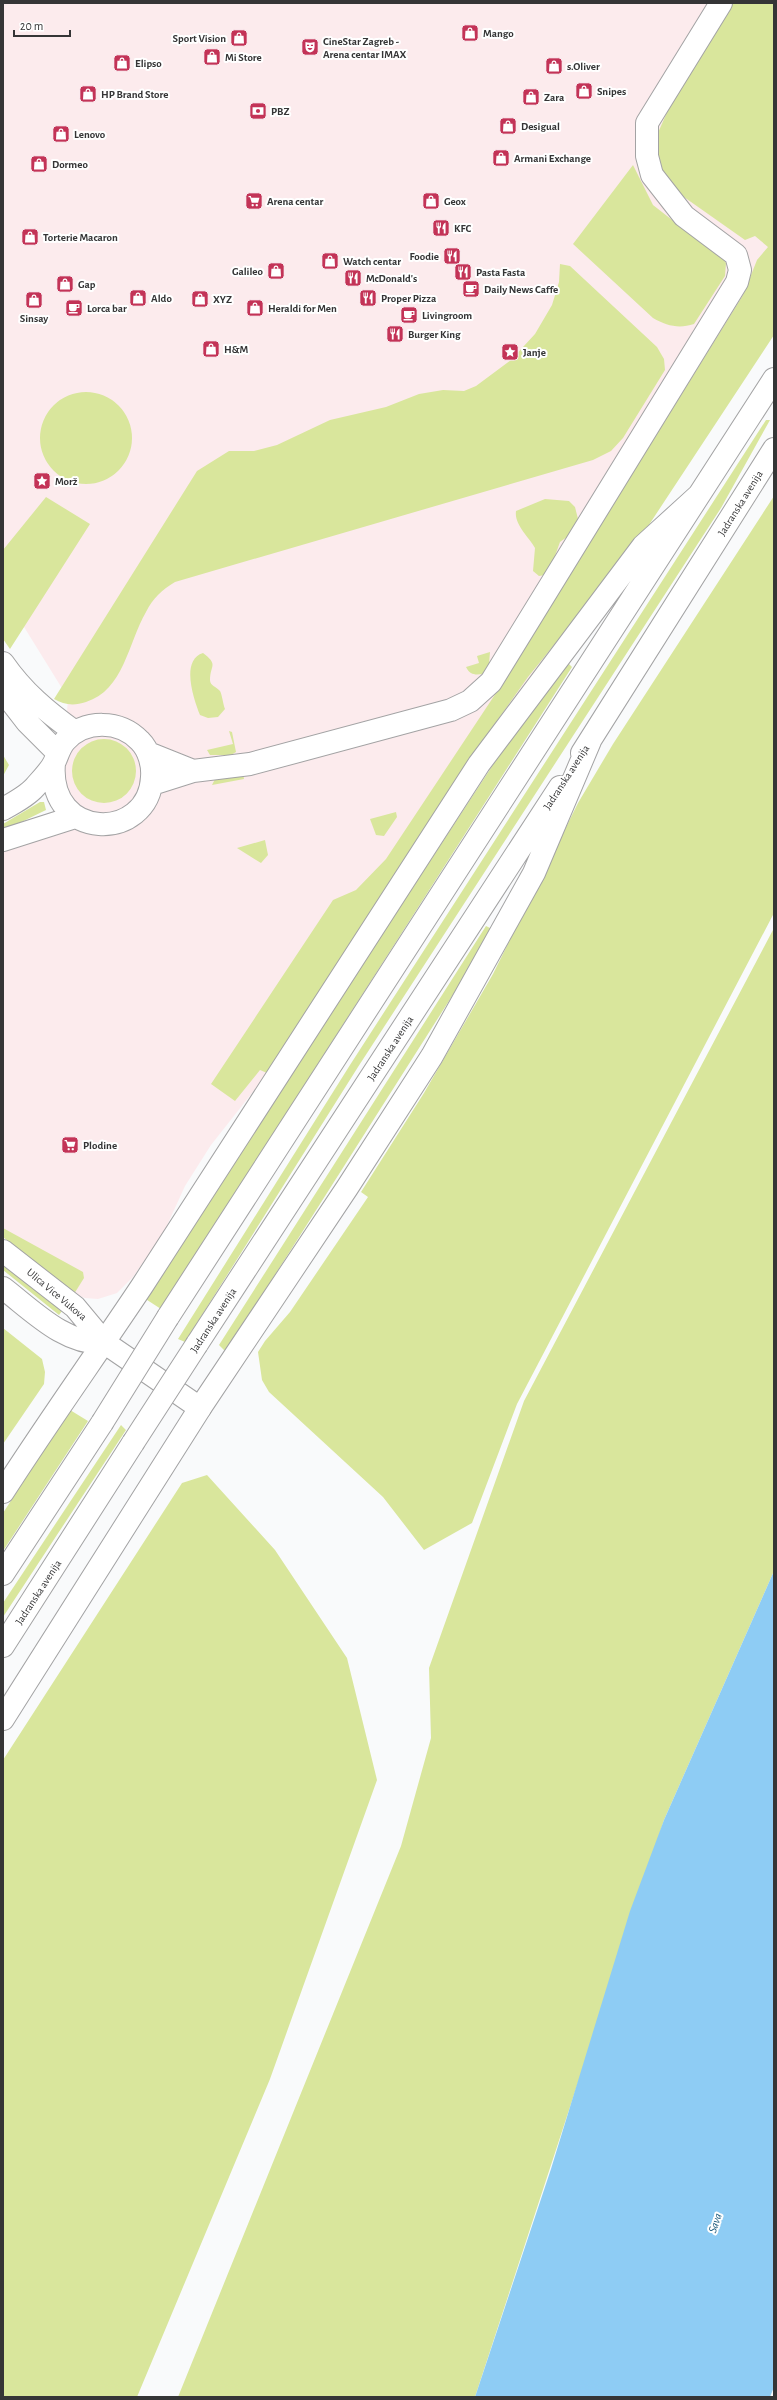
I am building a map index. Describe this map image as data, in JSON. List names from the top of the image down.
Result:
{
  "streets": {
    "main road": ["Jadranska avenija", "Ulica Vice Vukova"]
  },
  "water": ["Sava"],
  "places": {
    "shop": [
      "Mango",
      "Sport Vision",
      "Mi Store",
      "Elipso",
      "s.Oliver",
      "Snipes",
      "HP Brand Store",
      "Zara",
      "Desigual",
      "Lenovo",
      "Armani Exchange",
      "Dormeo",
      "Geox",
      "Torterie Macaron",
      "Watch centar",
      "Galileo",
      "Gap",
      "Aldo",
      "XYZ",
      "Sinsay",
      "Heraldi for Men",
      "H&M"
    ],
    "theatre": ["CineStar Zagreb - Arena centar IMAX"],
    "bank": ["PBZ"],
    "supermarket": ["Arena centar", "Plodine"],
    "restaurant": [
      "KFC",
      "Foodie",
      "Pasta Fasta",
      "McDonald's",
      "Proper Pizza",
      "Burger King"
    ],
    "cafe": ["Daily News Caffe", "Lorca bar", "Livingroom"],
    "place": ["Janje", "Morž"]
  },
  "scale_bar": "20 m"
}
